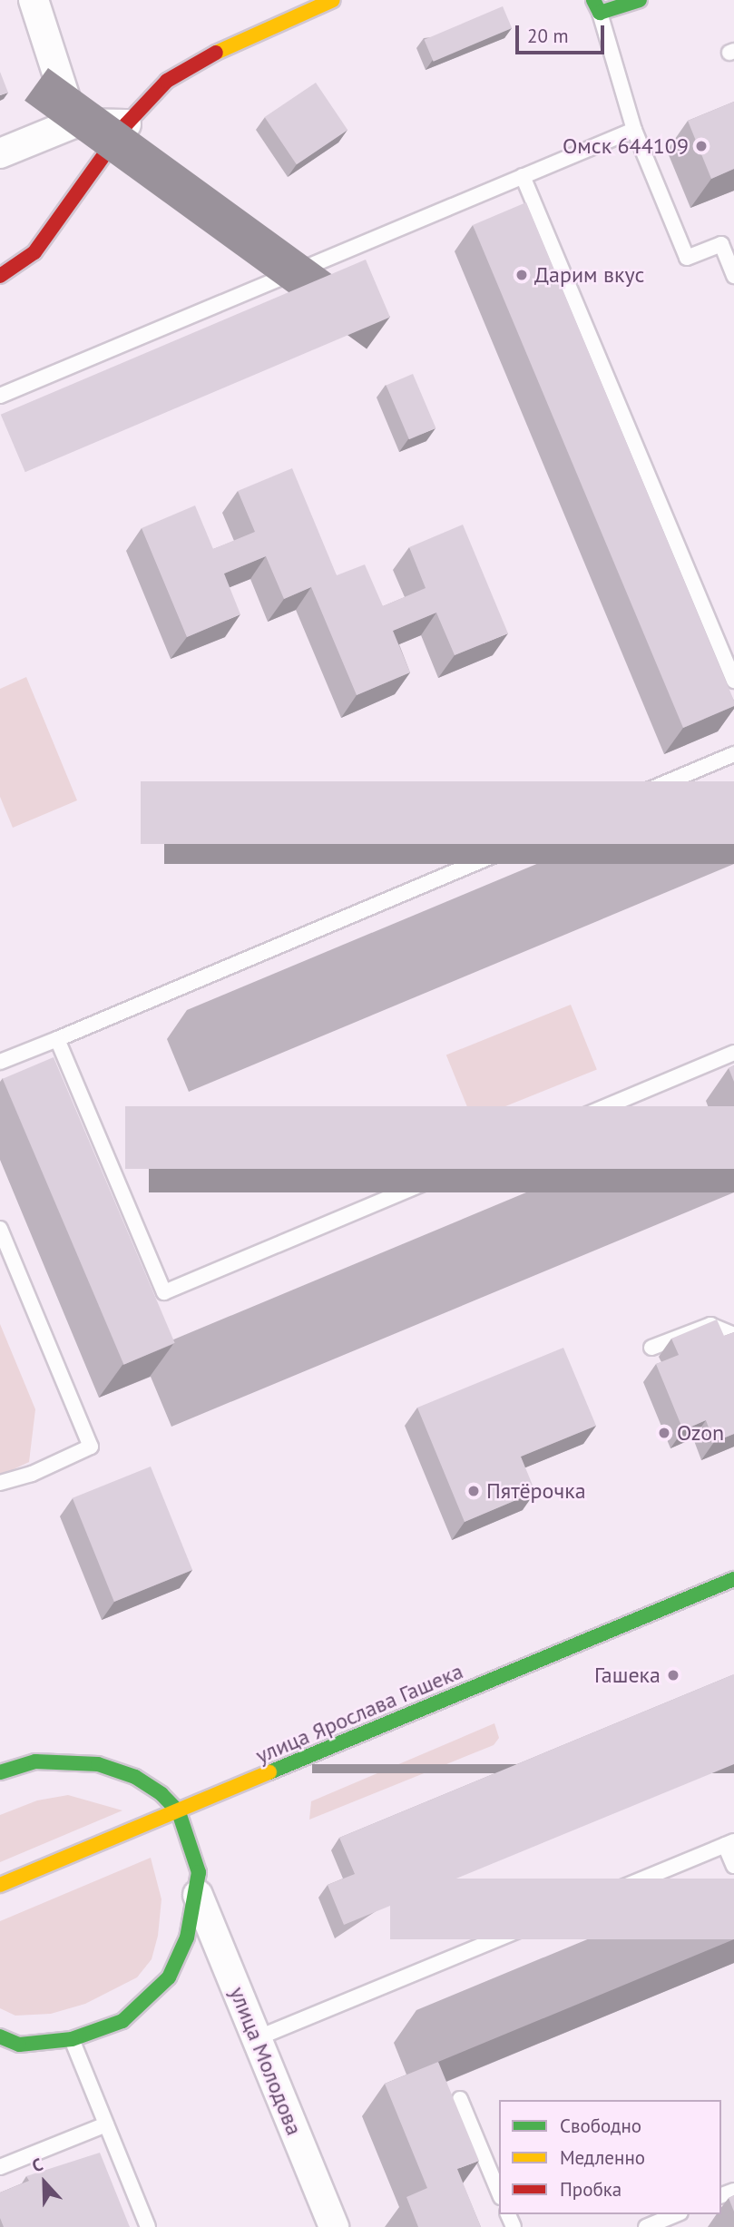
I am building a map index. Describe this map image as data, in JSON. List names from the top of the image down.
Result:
{
  "streets": {
    "street": ["улица Ярослава Гашека", "улица Молодова"]
  },
  "places": [
    "Омск 644109",
    "Дарим вкус",
    "Ozon",
    "Пятёрочка",
    "Гашека"
  ],
  "legend": ["Свободно", "Медленно", "Пробка"],
  "scale_bar": "20 m",
  "north": "top"
}
